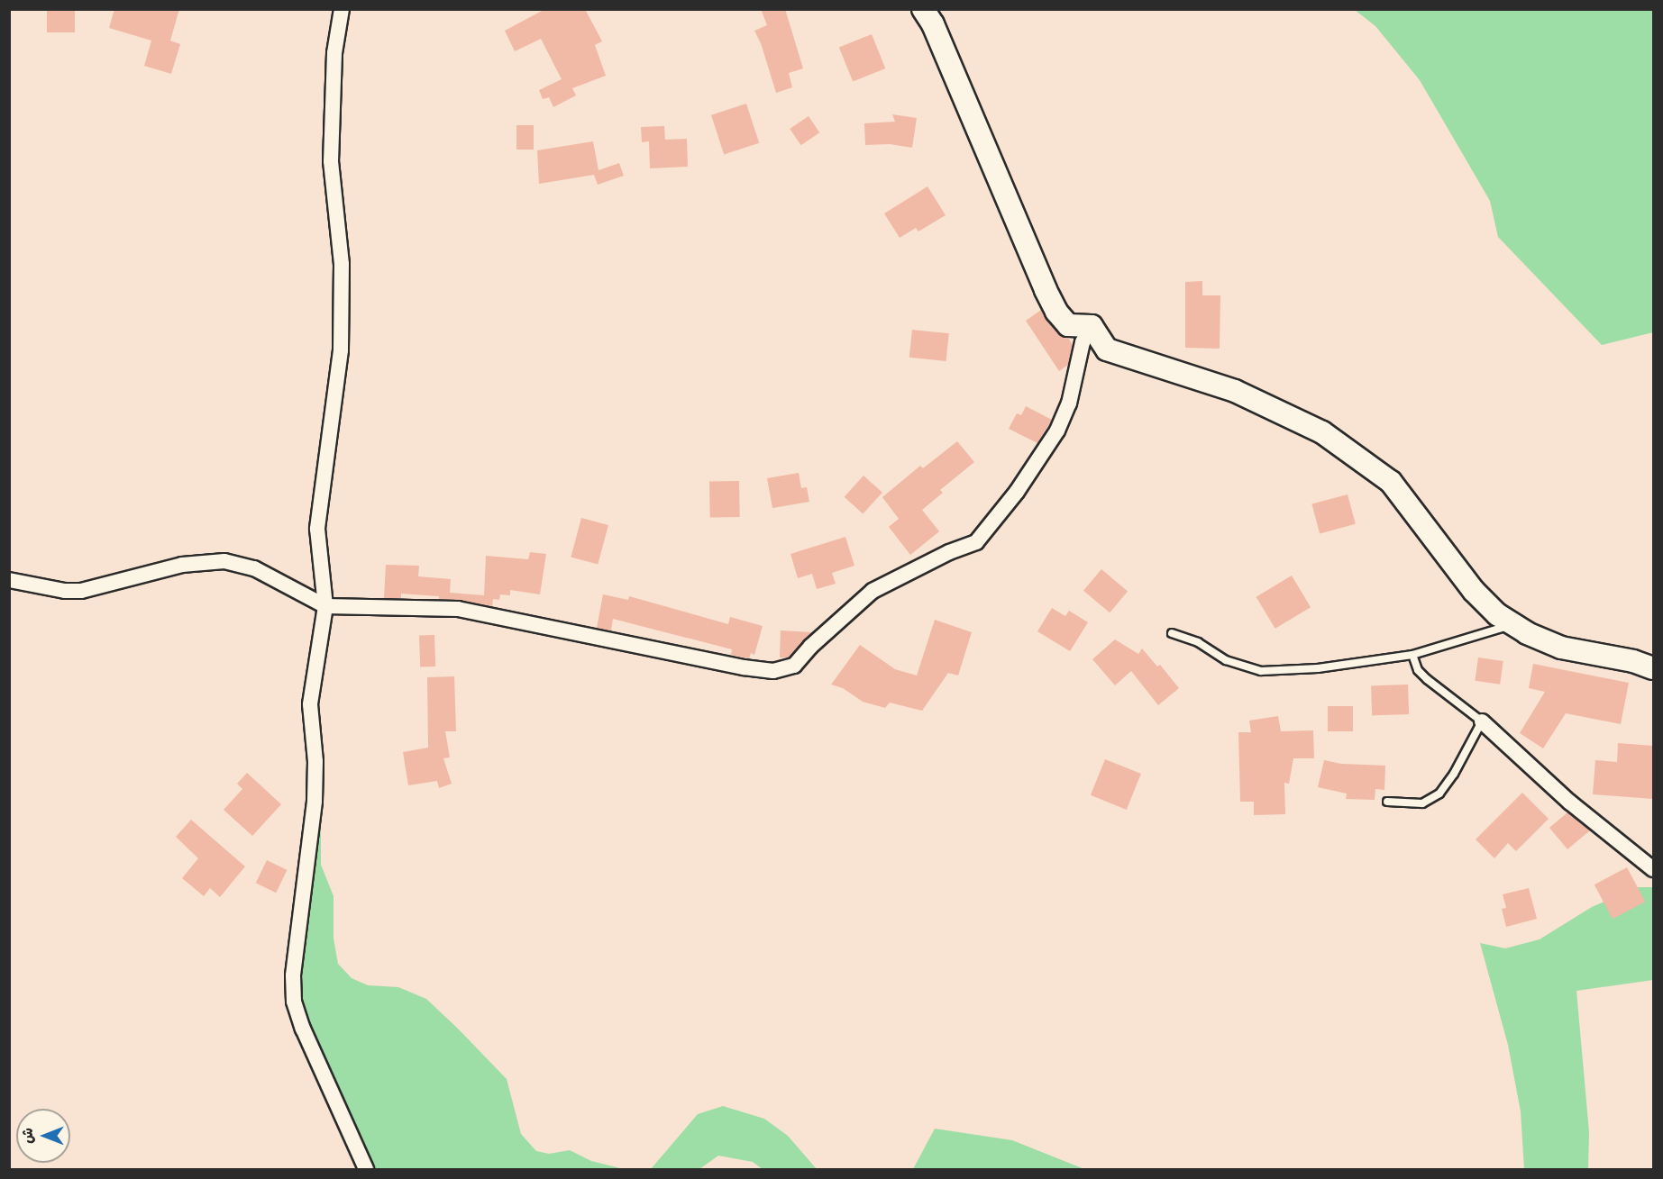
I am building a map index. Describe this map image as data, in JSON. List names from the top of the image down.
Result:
{
  "north": "left"
}
